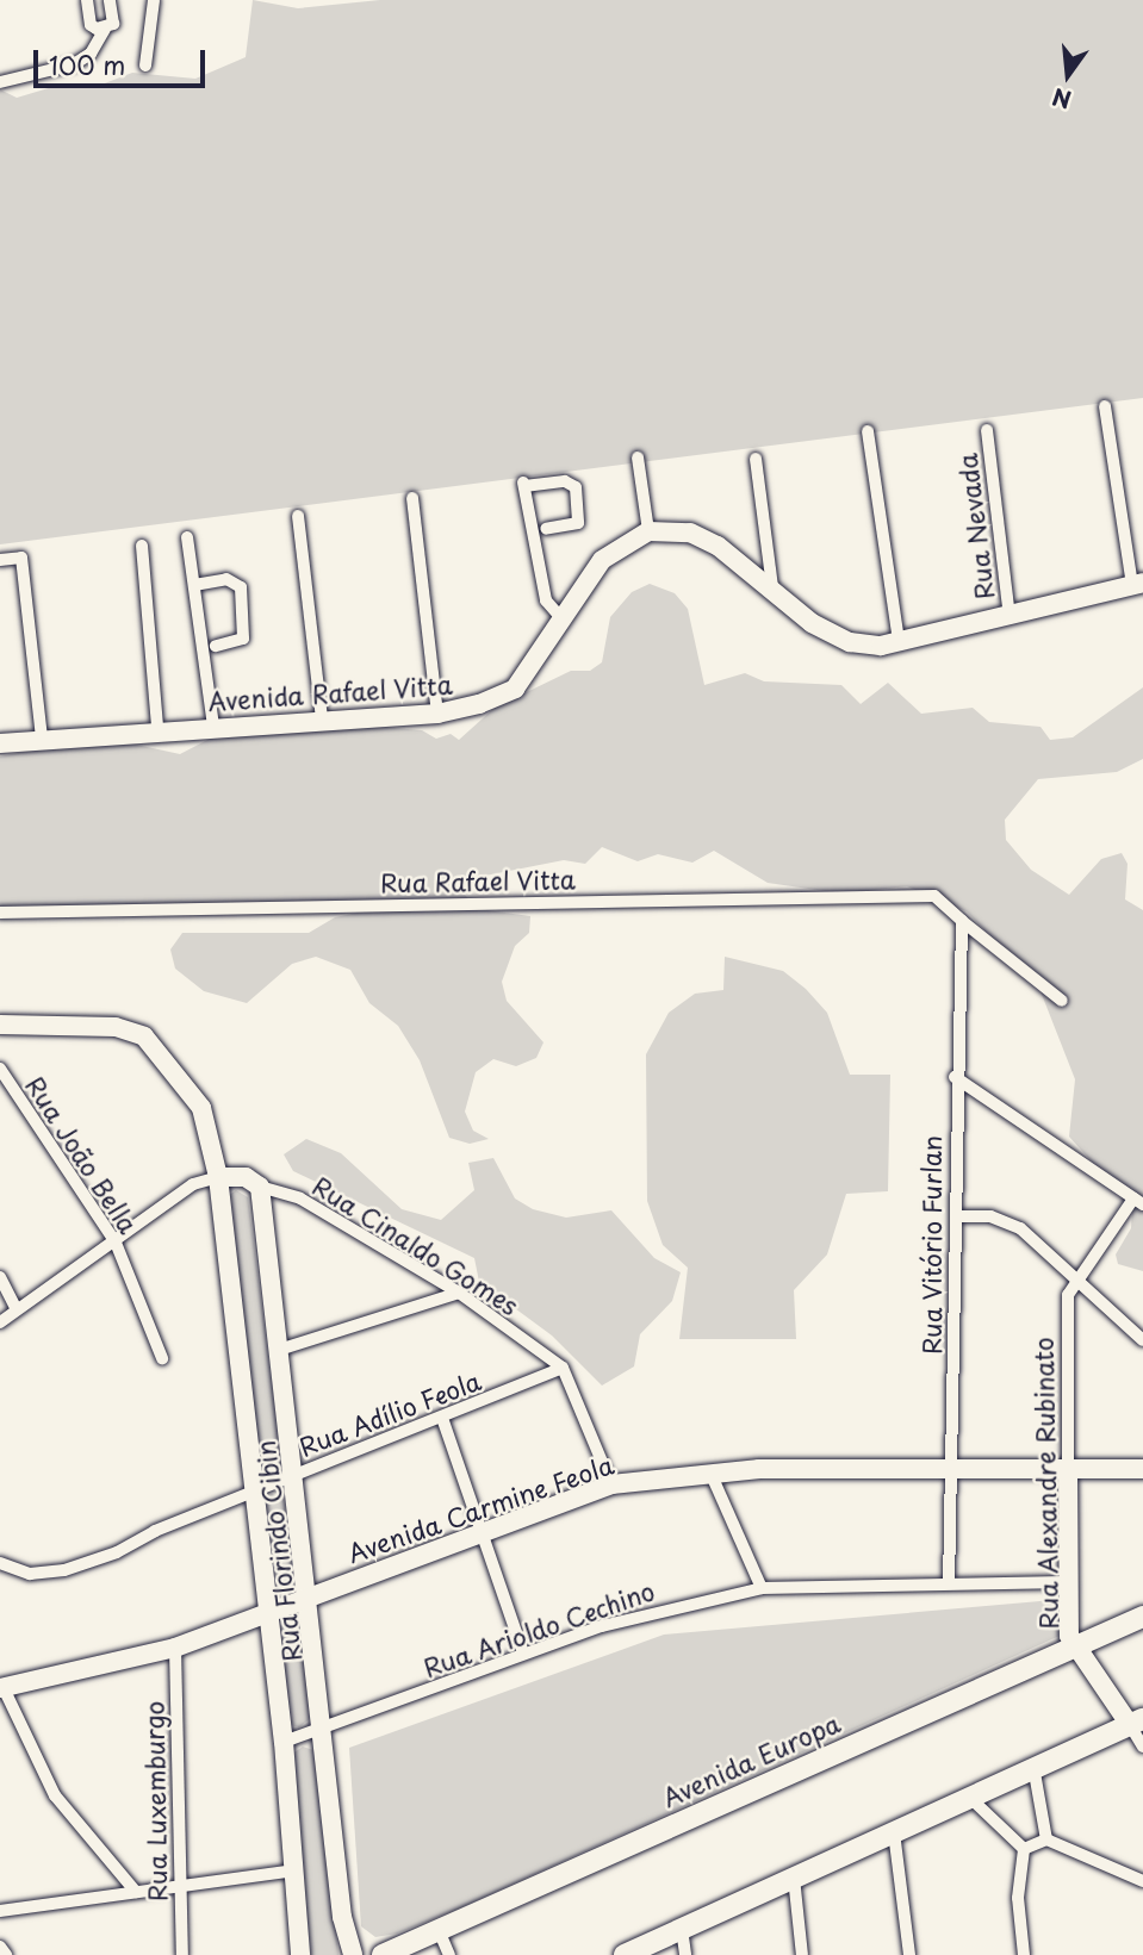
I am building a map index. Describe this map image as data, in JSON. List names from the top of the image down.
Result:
{
  "streets": {
    "main road": [
      "Avenida Rafael Vitta",
      "Rua Alexandre Rubinato",
      "Avenida Carmine Feola",
      "Rua Florindo Cibin",
      "Avenida Europa"
    ],
    "street": [
      "Rua Nevada",
      "Rua Rafael Vitta",
      "Rua João Bella",
      "Rua Cinaldo Gomes",
      "Rua Vitório Furlan",
      "Rua Adílio Feola",
      "Rua Arioldo Cechino",
      "Rua Luxemburgo"
    ]
  },
  "crossings": [
    ["Rua Rafael Vitta", "Rua Vitório Furlan"],
    ["Rua Cinaldo Gomes", "Rua Adílio Feola"],
    ["Rua Cinaldo Gomes", "Rua Florindo Cibin"],
    ["Rua Vitório Furlan", "Avenida Carmine Feola"],
    ["Rua Vitório Furlan", "Rua Arioldo Cechino"],
    ["Rua Adílio Feola", "Rua Florindo Cibin"],
    ["Rua Alexandre Rubinato", "Avenida Carmine Feola"],
    ["Rua Alexandre Rubinato", "Rua Arioldo Cechino"],
    ["Rua Alexandre Rubinato", "Avenida Europa"],
    ["Avenida Carmine Feola", "Rua Florindo Cibin"],
    ["Avenida Carmine Feola", "Rua Luxemburgo"],
    ["Rua Florindo Cibin", "Rua Arioldo Cechino"]
  ],
  "scale_bar": "100 m",
  "north": "bottom"
}
